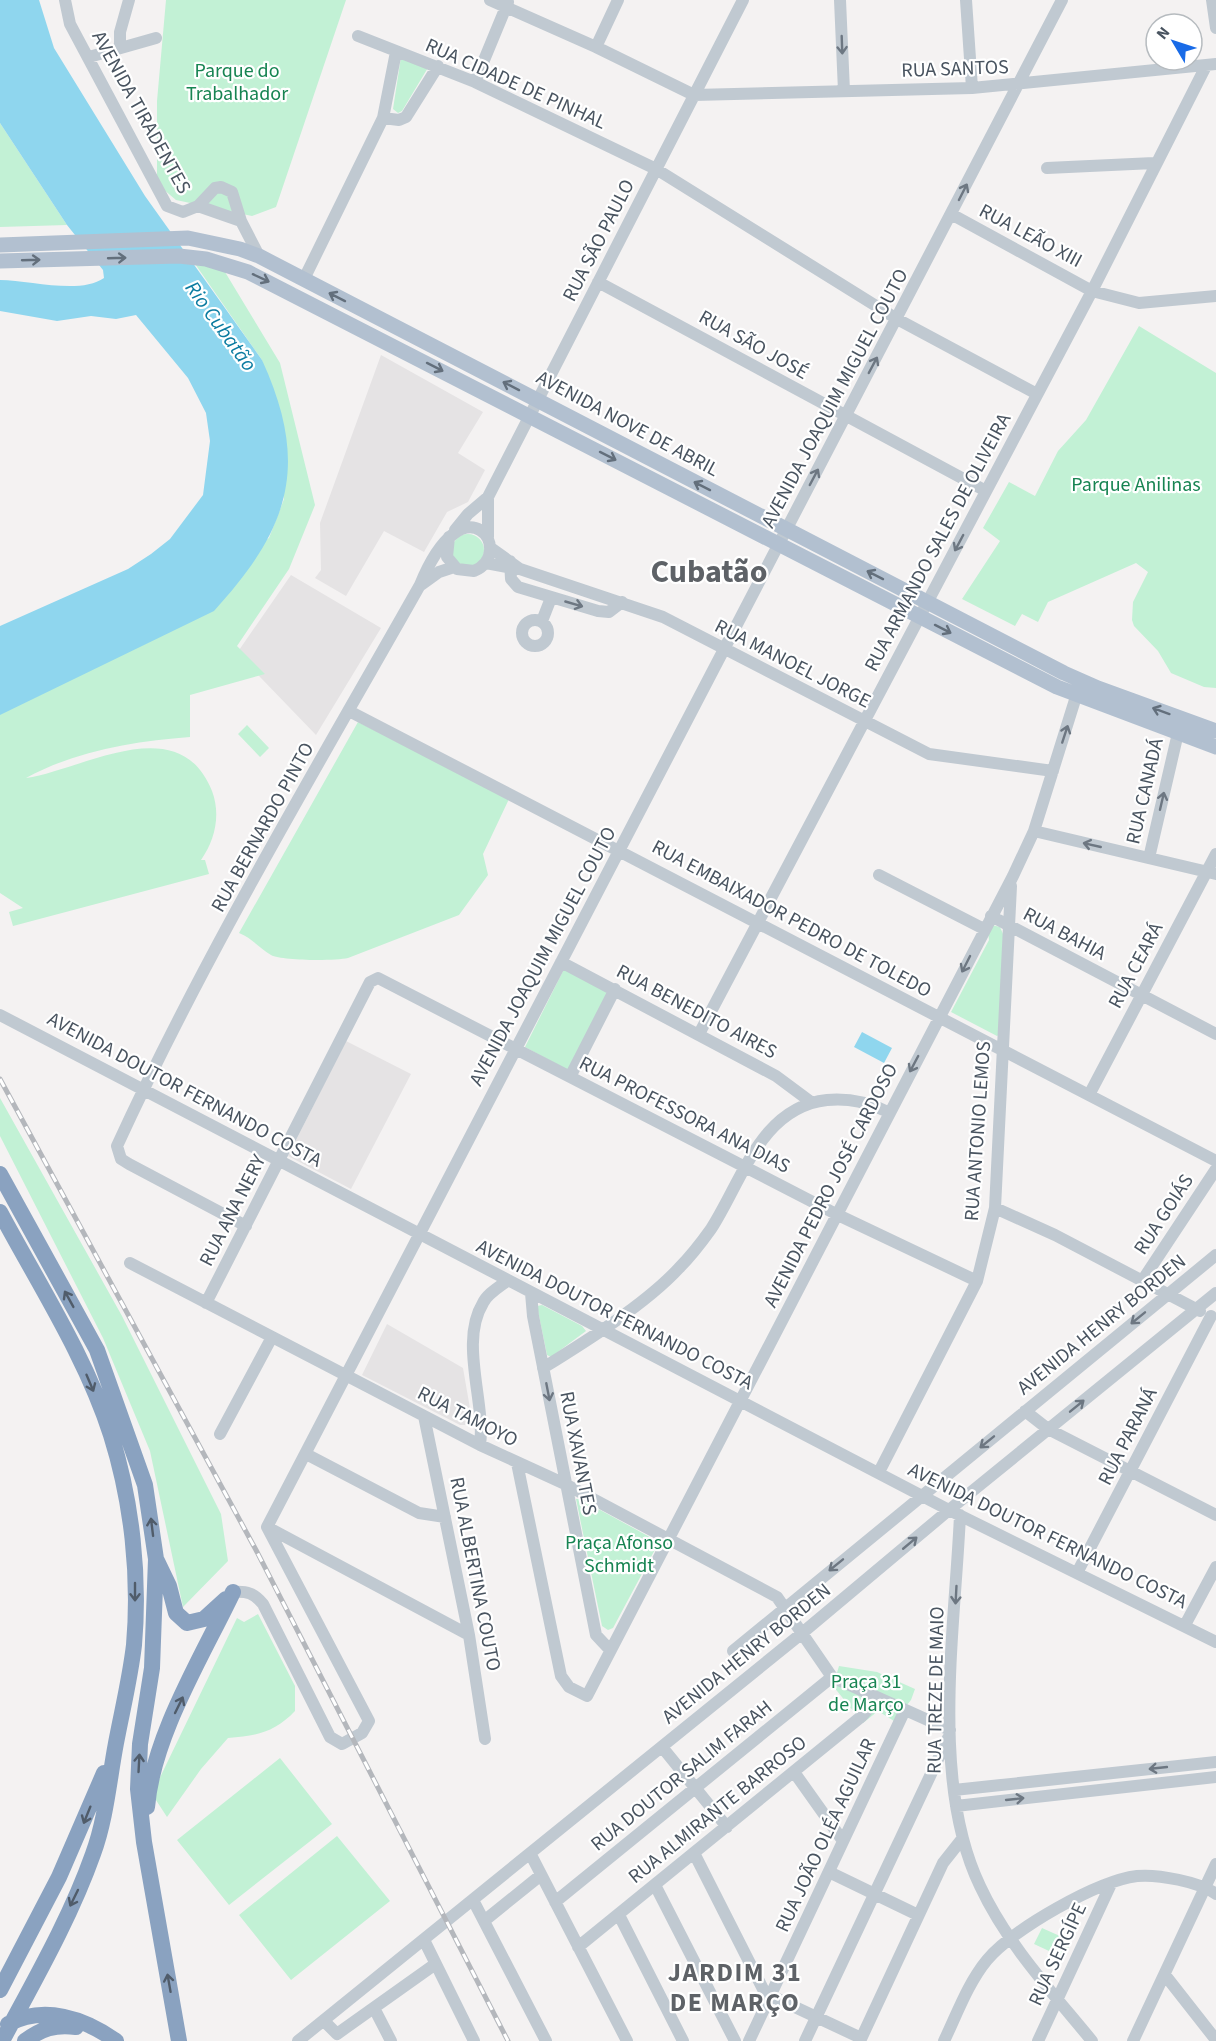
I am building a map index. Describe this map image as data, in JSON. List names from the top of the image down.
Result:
{
  "streets": {
    "main road": ["AVENIDA NOVE DE ABRIL"],
    "street": [
      "RUA SANTOS",
      "RUA CIDADE DE PINHAL",
      "AVENIDA TIRADENTES",
      "RUA LEÃO XIII",
      "RUA SÃO PAULO",
      "RUA SÃO JOSÉ",
      "AVENIDA JOAQUIM MIGUEL COUTO",
      "RUA ARMANDO SALES DE OLIVEIRA",
      "RUA MANOEL JORGE",
      "RUA CANADÁ",
      "RUA BERNARDO PINTO",
      "RUA EMBAIXADOR PEDRO DE TOLEDO",
      "RUA BAHIA",
      "RUA CEARÁ",
      "RUA BENEDITO AIRES",
      "AVENIDA DOUTOR FERNANDO COSTA",
      "RUA PROFESSORA ANA DIAS",
      "RUA ANTONIO LEMOS",
      "AVENIDA PEDRO JOSÉ CARDOSO",
      "RUA ANA NERY",
      "RUA GOIÁS",
      "AVENIDA HENRY BORDEN",
      "RUA TAMOYO",
      "RUA PARANÁ",
      "RUA XAVANTES",
      "RUA ALBERTINA COUTO",
      "RUA TREZE DE MAIO",
      "RUA DOUTOR SALIM FARAH",
      "RUA ALMIRANTE BARROSO",
      "RUA JOÃO OLÉA AGUILAR",
      "RUA SERGÍPE"
    ]
  },
  "crossings": [
    ["RUA SANTOS", "RUA SÃO PAULO"],
    ["RUA SANTOS", "AVENIDA JOAQUIM MIGUEL COUTO"],
    ["RUA SANTOS", "RUA ARMANDO SALES DE OLIVEIRA"],
    ["RUA CIDADE DE PINHAL", "RUA SÃO PAULO"],
    ["RUA CIDADE DE PINHAL", "AVENIDA JOAQUIM MIGUEL COUTO"],
    ["RUA CIDADE DE PINHAL", "RUA ARMANDO SALES DE OLIVEIRA"],
    ["RUA LEÃO XIII", "AVENIDA JOAQUIM MIGUEL COUTO"],
    ["RUA LEÃO XIII", "RUA ARMANDO SALES DE OLIVEIRA"],
    ["RUA SÃO PAULO", "RUA SÃO JOSÉ"],
    ["RUA SÃO PAULO", "AVENIDA NOVE DE ABRIL"],
    ["RUA SÃO PAULO", "RUA MANOEL JORGE"],
    ["RUA SÃO PAULO", "RUA BERNARDO PINTO"],
    ["RUA SÃO JOSÉ", "AVENIDA JOAQUIM MIGUEL COUTO"],
    ["RUA SÃO JOSÉ", "RUA ARMANDO SALES DE OLIVEIRA"],
    ["AVENIDA JOAQUIM MIGUEL COUTO", "AVENIDA NOVE DE ABRIL"],
    ["AVENIDA JOAQUIM MIGUEL COUTO", "RUA MANOEL JORGE"],
    ["AVENIDA JOAQUIM MIGUEL COUTO", "RUA EMBAIXADOR PEDRO DE TOLEDO"],
    ["AVENIDA JOAQUIM MIGUEL COUTO", "RUA BENEDITO AIRES"],
    ["AVENIDA JOAQUIM MIGUEL COUTO", "AVENIDA DOUTOR FERNANDO COSTA"],
    ["AVENIDA JOAQUIM MIGUEL COUTO", "RUA PROFESSORA ANA DIAS"],
    ["AVENIDA JOAQUIM MIGUEL COUTO", "RUA TAMOYO"],
    ["AVENIDA NOVE DE ABRIL", "RUA ARMANDO SALES DE OLIVEIRA"],
    ["AVENIDA NOVE DE ABRIL", "RUA CANADÁ"],
    ["AVENIDA NOVE DE ABRIL", "AVENIDA PEDRO JOSÉ CARDOSO"],
    ["RUA ARMANDO SALES DE OLIVEIRA", "RUA MANOEL JORGE"],
    ["RUA ARMANDO SALES DE OLIVEIRA", "RUA EMBAIXADOR PEDRO DE TOLEDO"],
    ["RUA ARMANDO SALES DE OLIVEIRA", "RUA BENEDITO AIRES"],
    ["RUA MANOEL JORGE", "RUA BERNARDO PINTO"],
    ["RUA MANOEL JORGE", "AVENIDA PEDRO JOSÉ CARDOSO"],
    ["RUA BERNARDO PINTO", "RUA EMBAIXADOR PEDRO DE TOLEDO"],
    ["RUA BERNARDO PINTO", "AVENIDA DOUTOR FERNANDO COSTA"],
    ["RUA BERNARDO PINTO", "RUA ANA NERY"],
    ["RUA EMBAIXADOR PEDRO DE TOLEDO", "RUA CEARÁ"],
    ["RUA EMBAIXADOR PEDRO DE TOLEDO", "RUA ANTONIO LEMOS"],
    ["RUA EMBAIXADOR PEDRO DE TOLEDO", "AVENIDA PEDRO JOSÉ CARDOSO"],
    ["RUA BAHIA", "RUA CEARÁ"],
    ["RUA BAHIA", "RUA ANTONIO LEMOS"],
    ["RUA BAHIA", "AVENIDA PEDRO JOSÉ CARDOSO"],
    ["AVENIDA DOUTOR FERNANDO COSTA", "RUA ANTONIO LEMOS"],
    ["AVENIDA DOUTOR FERNANDO COSTA", "AVENIDA PEDRO JOSÉ CARDOSO"],
    ["AVENIDA DOUTOR FERNANDO COSTA", "RUA ANA NERY"],
    ["AVENIDA DOUTOR FERNANDO COSTA", "AVENIDA HENRY BORDEN"],
    ["AVENIDA DOUTOR FERNANDO COSTA", "RUA PARANÁ"],
    ["AVENIDA DOUTOR FERNANDO COSTA", "RUA XAVANTES"],
    ["AVENIDA DOUTOR FERNANDO COSTA", "RUA TREZE DE MAIO"],
    ["RUA PROFESSORA ANA DIAS", "RUA ANTONIO LEMOS"],
    ["RUA PROFESSORA ANA DIAS", "AVENIDA PEDRO JOSÉ CARDOSO"],
    ["RUA PROFESSORA ANA DIAS", "RUA ANA NERY"],
    ["RUA ANTONIO LEMOS", "AVENIDA PEDRO JOSÉ CARDOSO"],
    ["AVENIDA PEDRO JOSÉ CARDOSO", "RUA TAMOYO"],
    ["AVENIDA PEDRO JOSÉ CARDOSO", "RUA XAVANTES"],
    ["RUA ANA NERY", "RUA TAMOYO"],
    ["AVENIDA HENRY BORDEN", "RUA TAMOYO"],
    ["AVENIDA HENRY BORDEN", "RUA TREZE DE MAIO"],
    ["RUA TAMOYO", "RUA XAVANTES"],
    ["RUA TAMOYO", "RUA ALBERTINA COUTO"],
    ["RUA TREZE DE MAIO", "RUA SERGÍPE"]
  ],
  "one_way": ["RUA CANADÁ", "RUA TREZE DE MAIO"],
  "districts": ["Cubatão", "JARDIM 31 DE MARÇO"],
  "water": ["Rio Cubatão"],
  "parks": [
    "Parque do Trabalhador",
    "Parque Anilinas",
    "Praça Afonso Schmidt",
    "Praça 31 de Março"
  ],
  "north": "top left"
}
